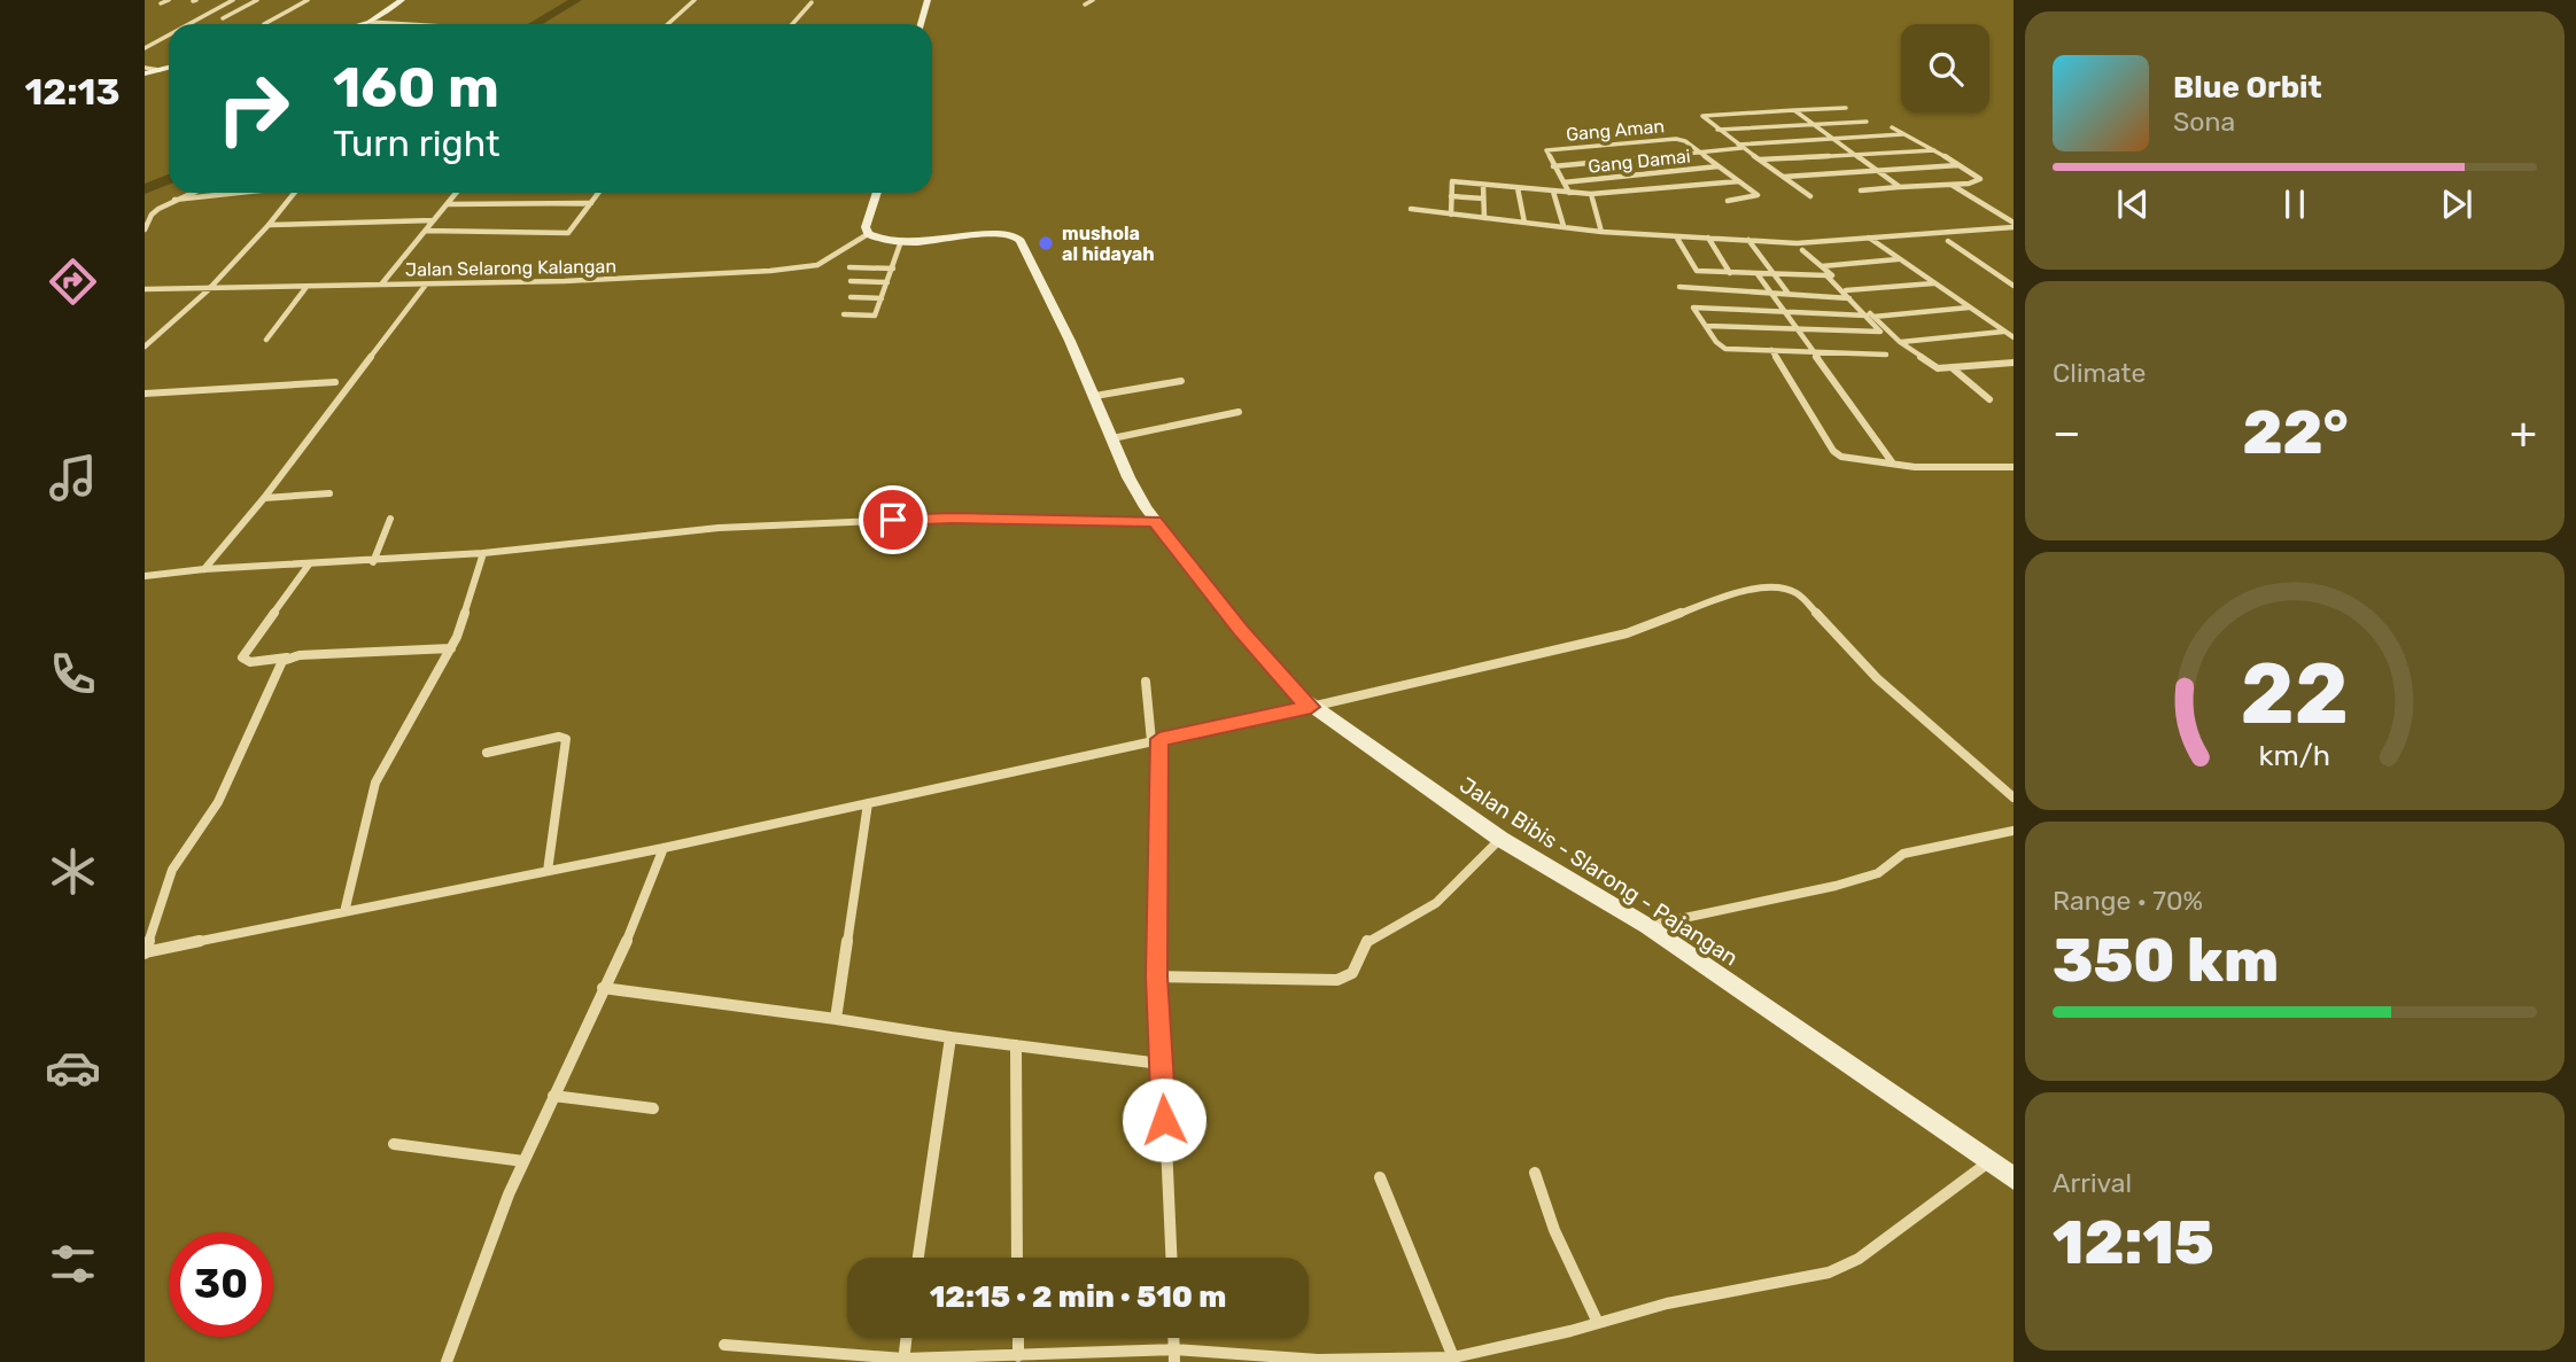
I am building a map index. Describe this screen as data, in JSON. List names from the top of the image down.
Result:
{
  "streets": {
    "main road": ["Jalan Bibis - Slarong - Pajangan"],
    "street": ["Gang Aman", "Gang Damai", "Jalan Selarong Kalangan"]
  },
  "crossings": [
    ["Jalan Selarong Kalangan", "Jalan Bibis - Slarong - Pajangan"]
  ],
  "places": ["mushola al hidayah"],
  "page": {
    "tabs": "12:13",
    "turn": ["160 m", "Turn right"],
    "song": ["Blue Orbit", "Sona"],
    "tile": [
      "Climate",
      ["Range · 70%", "350 km"],
      ["Arrival", "12:15"]
    ],
    "heat": ["−", "22°", "+"],
    "limit": "30",
    "trip": "12:15 · 2 min · 510 m",
    "gauge": ["22", "km/h"]
  }
}
